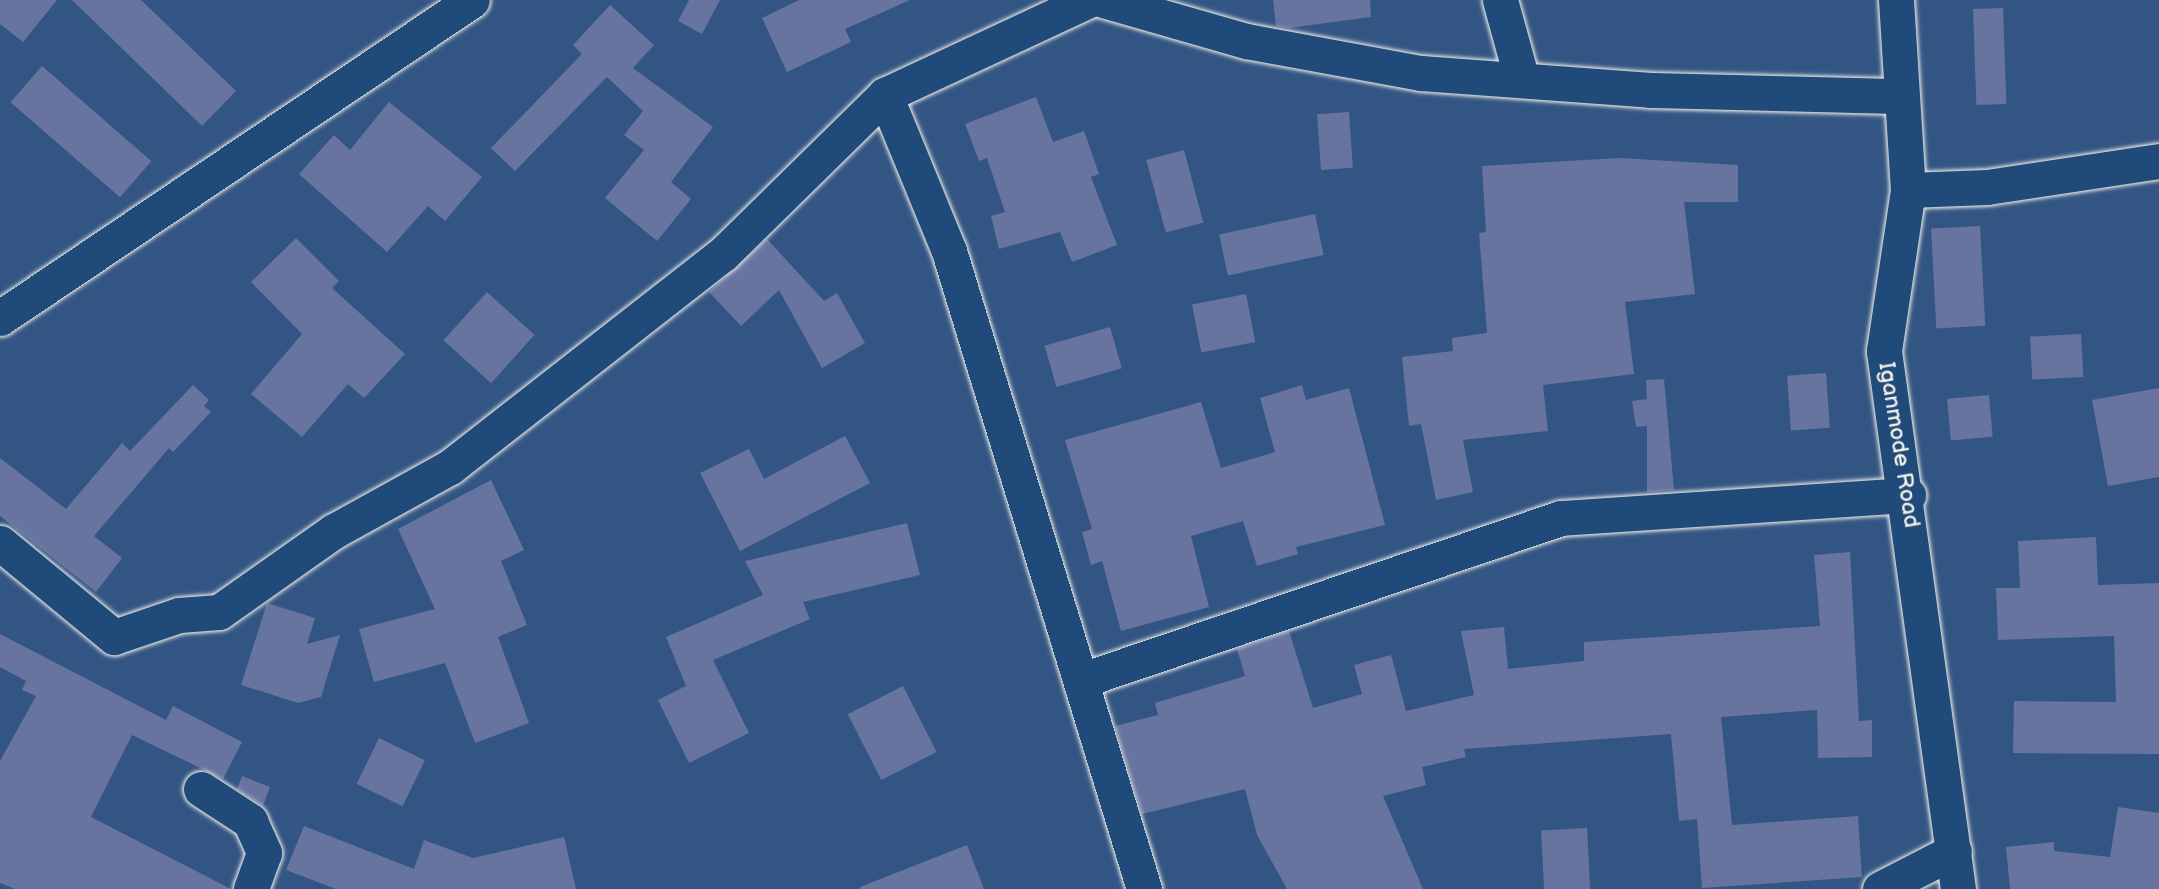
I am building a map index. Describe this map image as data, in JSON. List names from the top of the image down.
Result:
{
  "streets": {
    "street": ["Iganmode Road"]
  }
}
